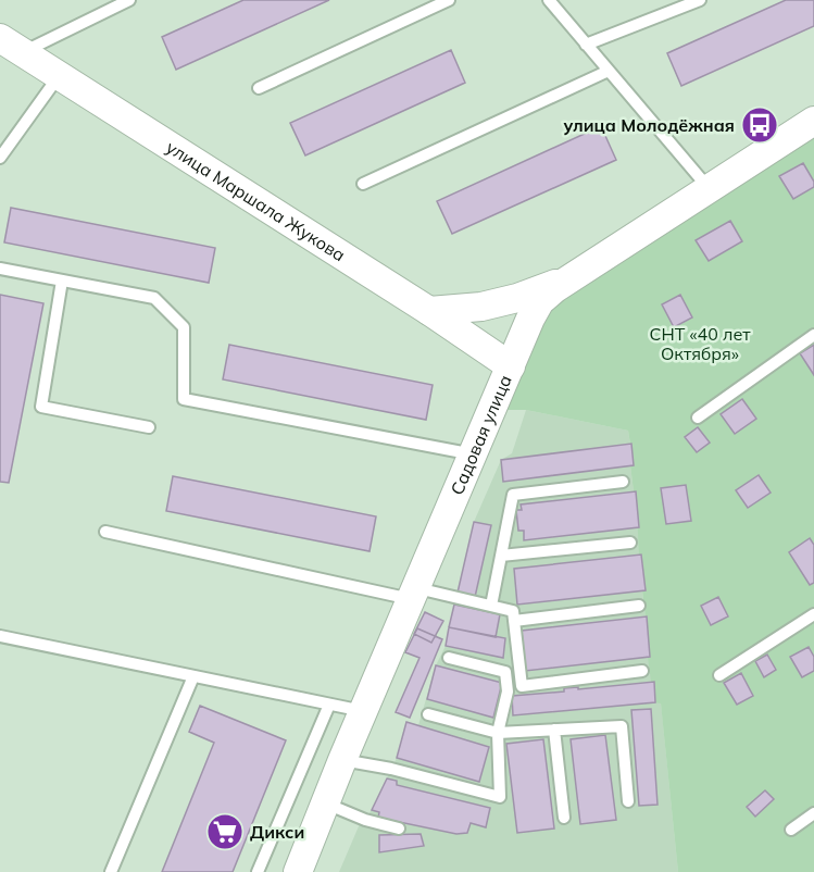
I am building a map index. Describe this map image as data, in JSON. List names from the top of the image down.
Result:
{
  "streets": {
    "street": ["улица Маршала Жукова", "Садовая улица"]
  },
  "crossings": [
    ["улица Маршала Жукова", "Садовая улица"]
  ],
  "parks": ["СНТ «40 лет Октября»"],
  "places": {
    "bus stop": ["улица Молодёжная"],
    "supermarket": ["Дикси"]
  }
}
